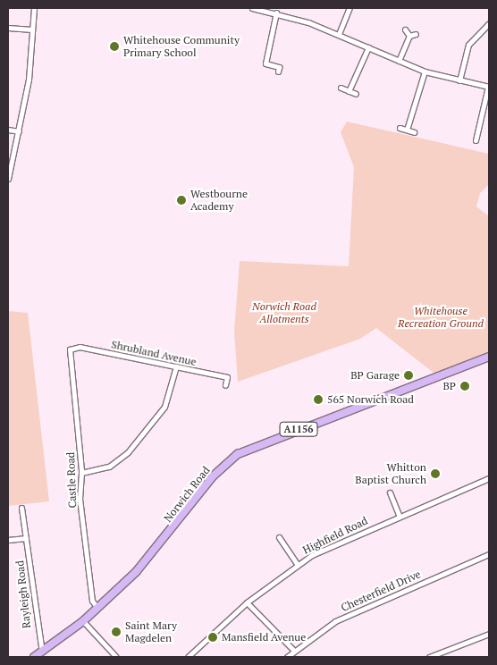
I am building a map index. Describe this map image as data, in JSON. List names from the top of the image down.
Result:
{
  "streets": {
    "main road": ["A1156", "Norwich Road"],
    "street": [
      "Shrubland Avenue",
      "Castle Road",
      "Highfield Road",
      "Chesterfield Drive",
      "Rayleigh Road"
    ]
  },
  "crossings": [
    ["Shrubland Avenue", "Castle Road"],
    ["Castle Road", "Norwich Road"],
    ["Norwich Road", "Rayleigh Road"]
  ],
  "parks": ["Norwich Road Allotments", "Whitehouse Recreation Ground"],
  "places": [
    "Whitehouse Community Primary School",
    "Westbourne Academy",
    "BP Garage",
    "BP",
    "565 Norwich Road",
    "Whitton Baptist Church",
    "Saint Mary Magdelen",
    "Mansfield Avenue"
  ]
}
